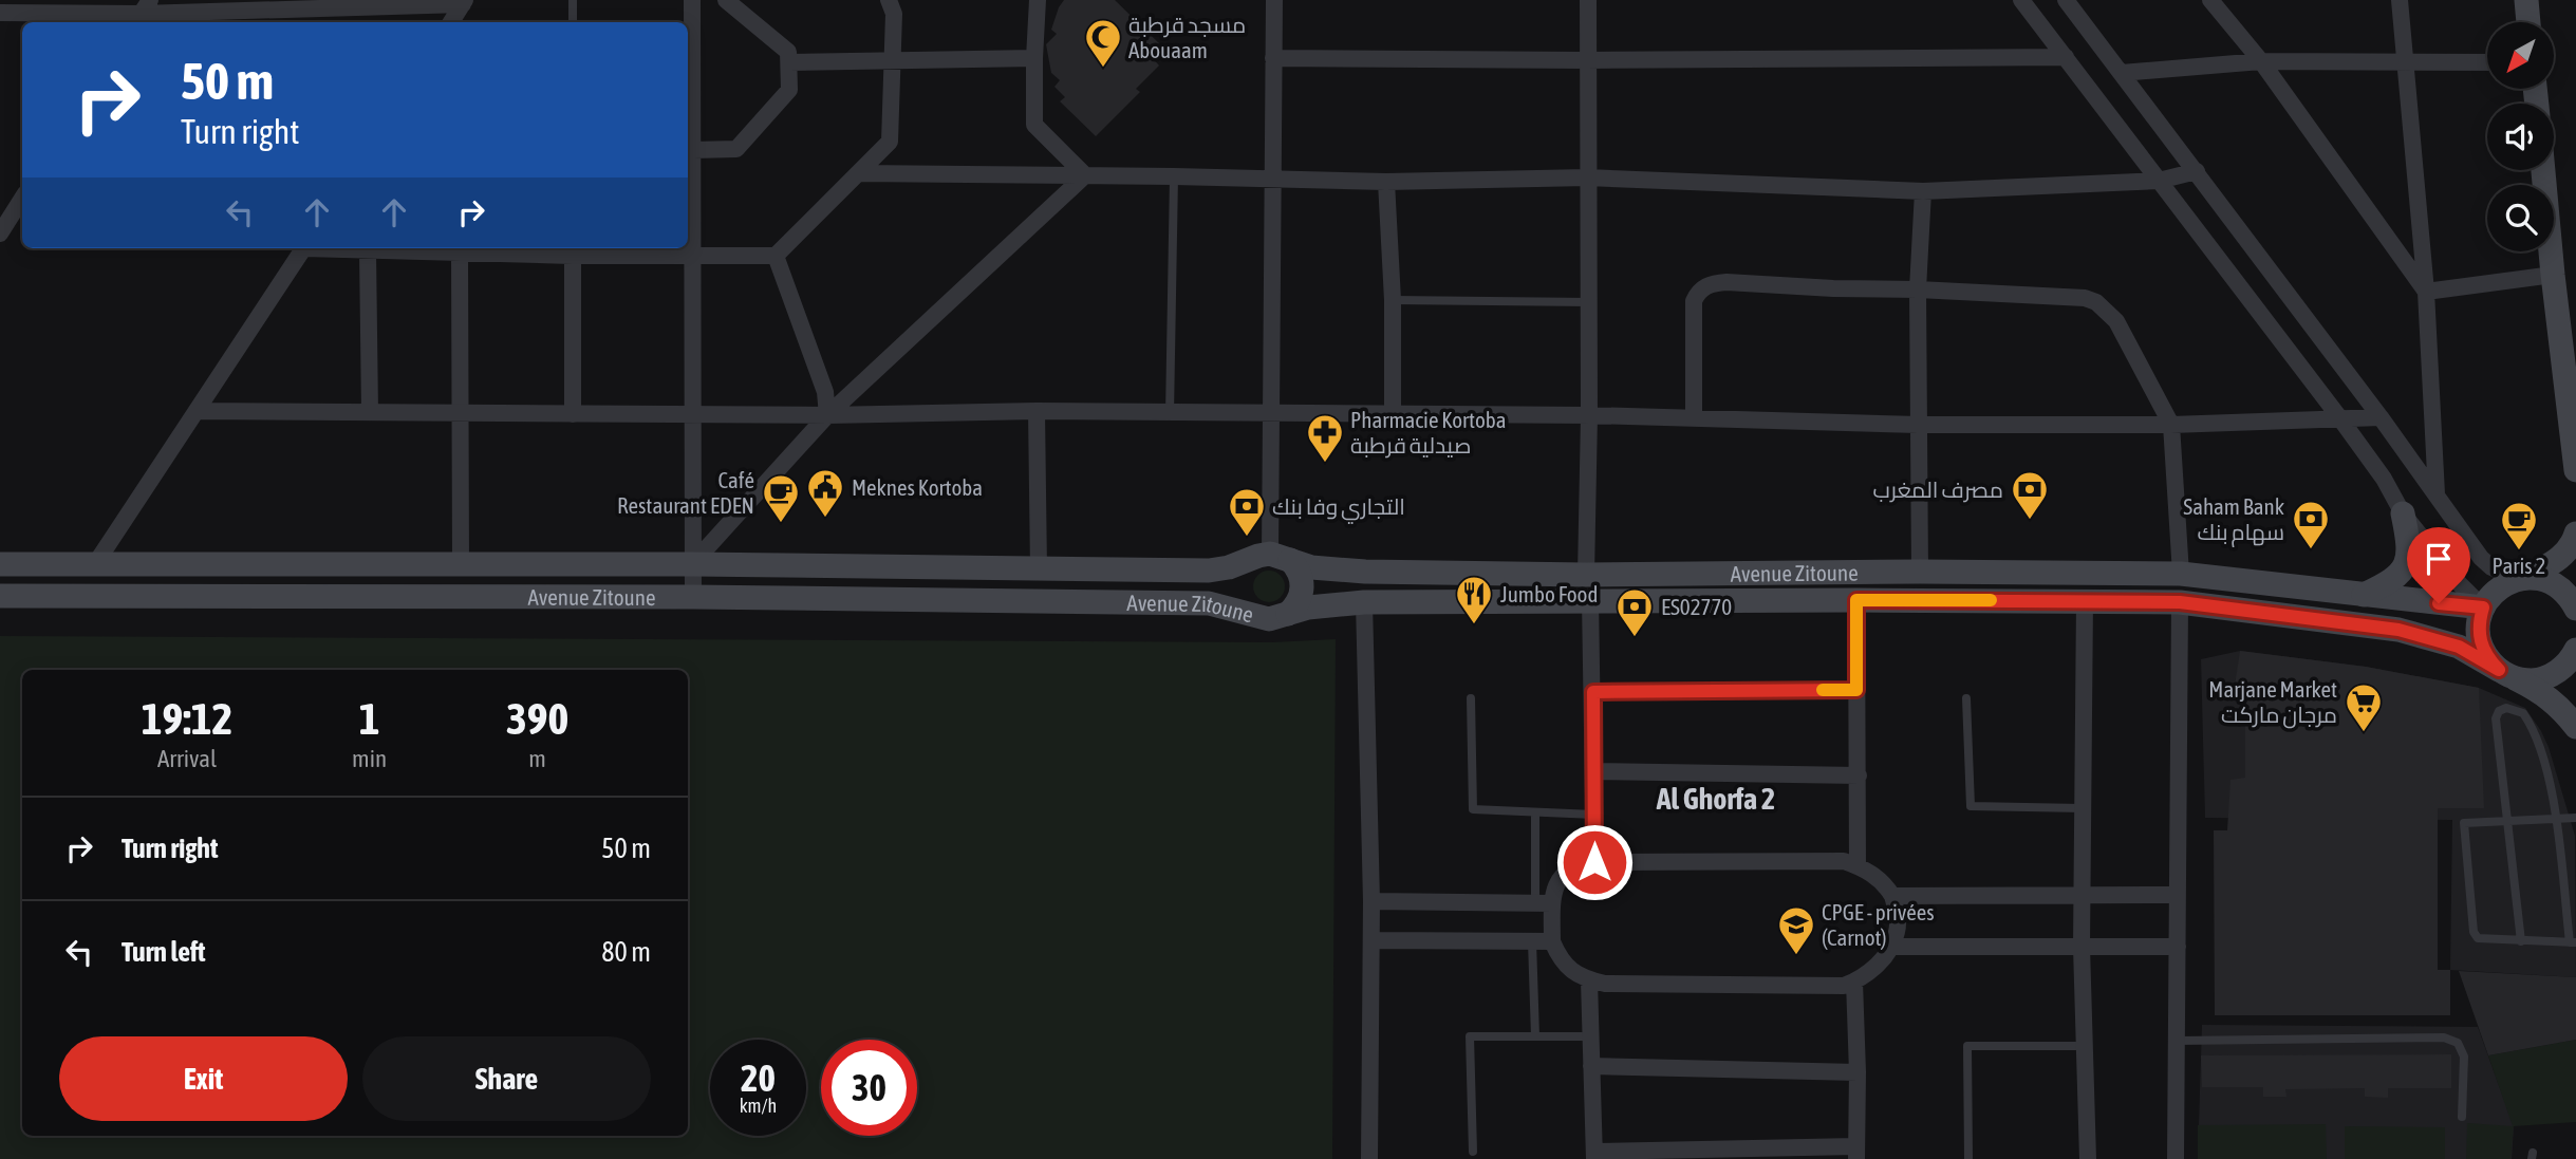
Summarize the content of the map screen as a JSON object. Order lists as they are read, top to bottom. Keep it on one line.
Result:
{"streets":{"main road":["Avenue Zitoune"]},"districts":["Al Ghorfa 2"],"places":{"mosque":["مسجد قرطبة Abouaam"],"pharmacy":["Pharmacie Kortoba صيدلية قرطبة"],"public building":["Meknes Kortoba"],"bank":["مصرف المغرب","التجاري وفا بنك","Saham Bank سهام بنك","ES02770"],"cafe":["Café Restaurant EDEN","Paris 2"],"restaurant":["Jumbo Food"],"supermarket":["Marjane Market مرجان ماركت"],"school or university":["CPGE - privées (Carnot)"]},"north":"bottom left","page":{"turn":["50 m","Turn right"],"eta":["19:12","Arrival","1","min","390","m"],"list":[{"name":"Turn right","value":"50 m"},{"name":"Turn left","value":"80 m"}],"buttons":["Exit","Share"],"speed":"20 km/h","limit":"30"}}
